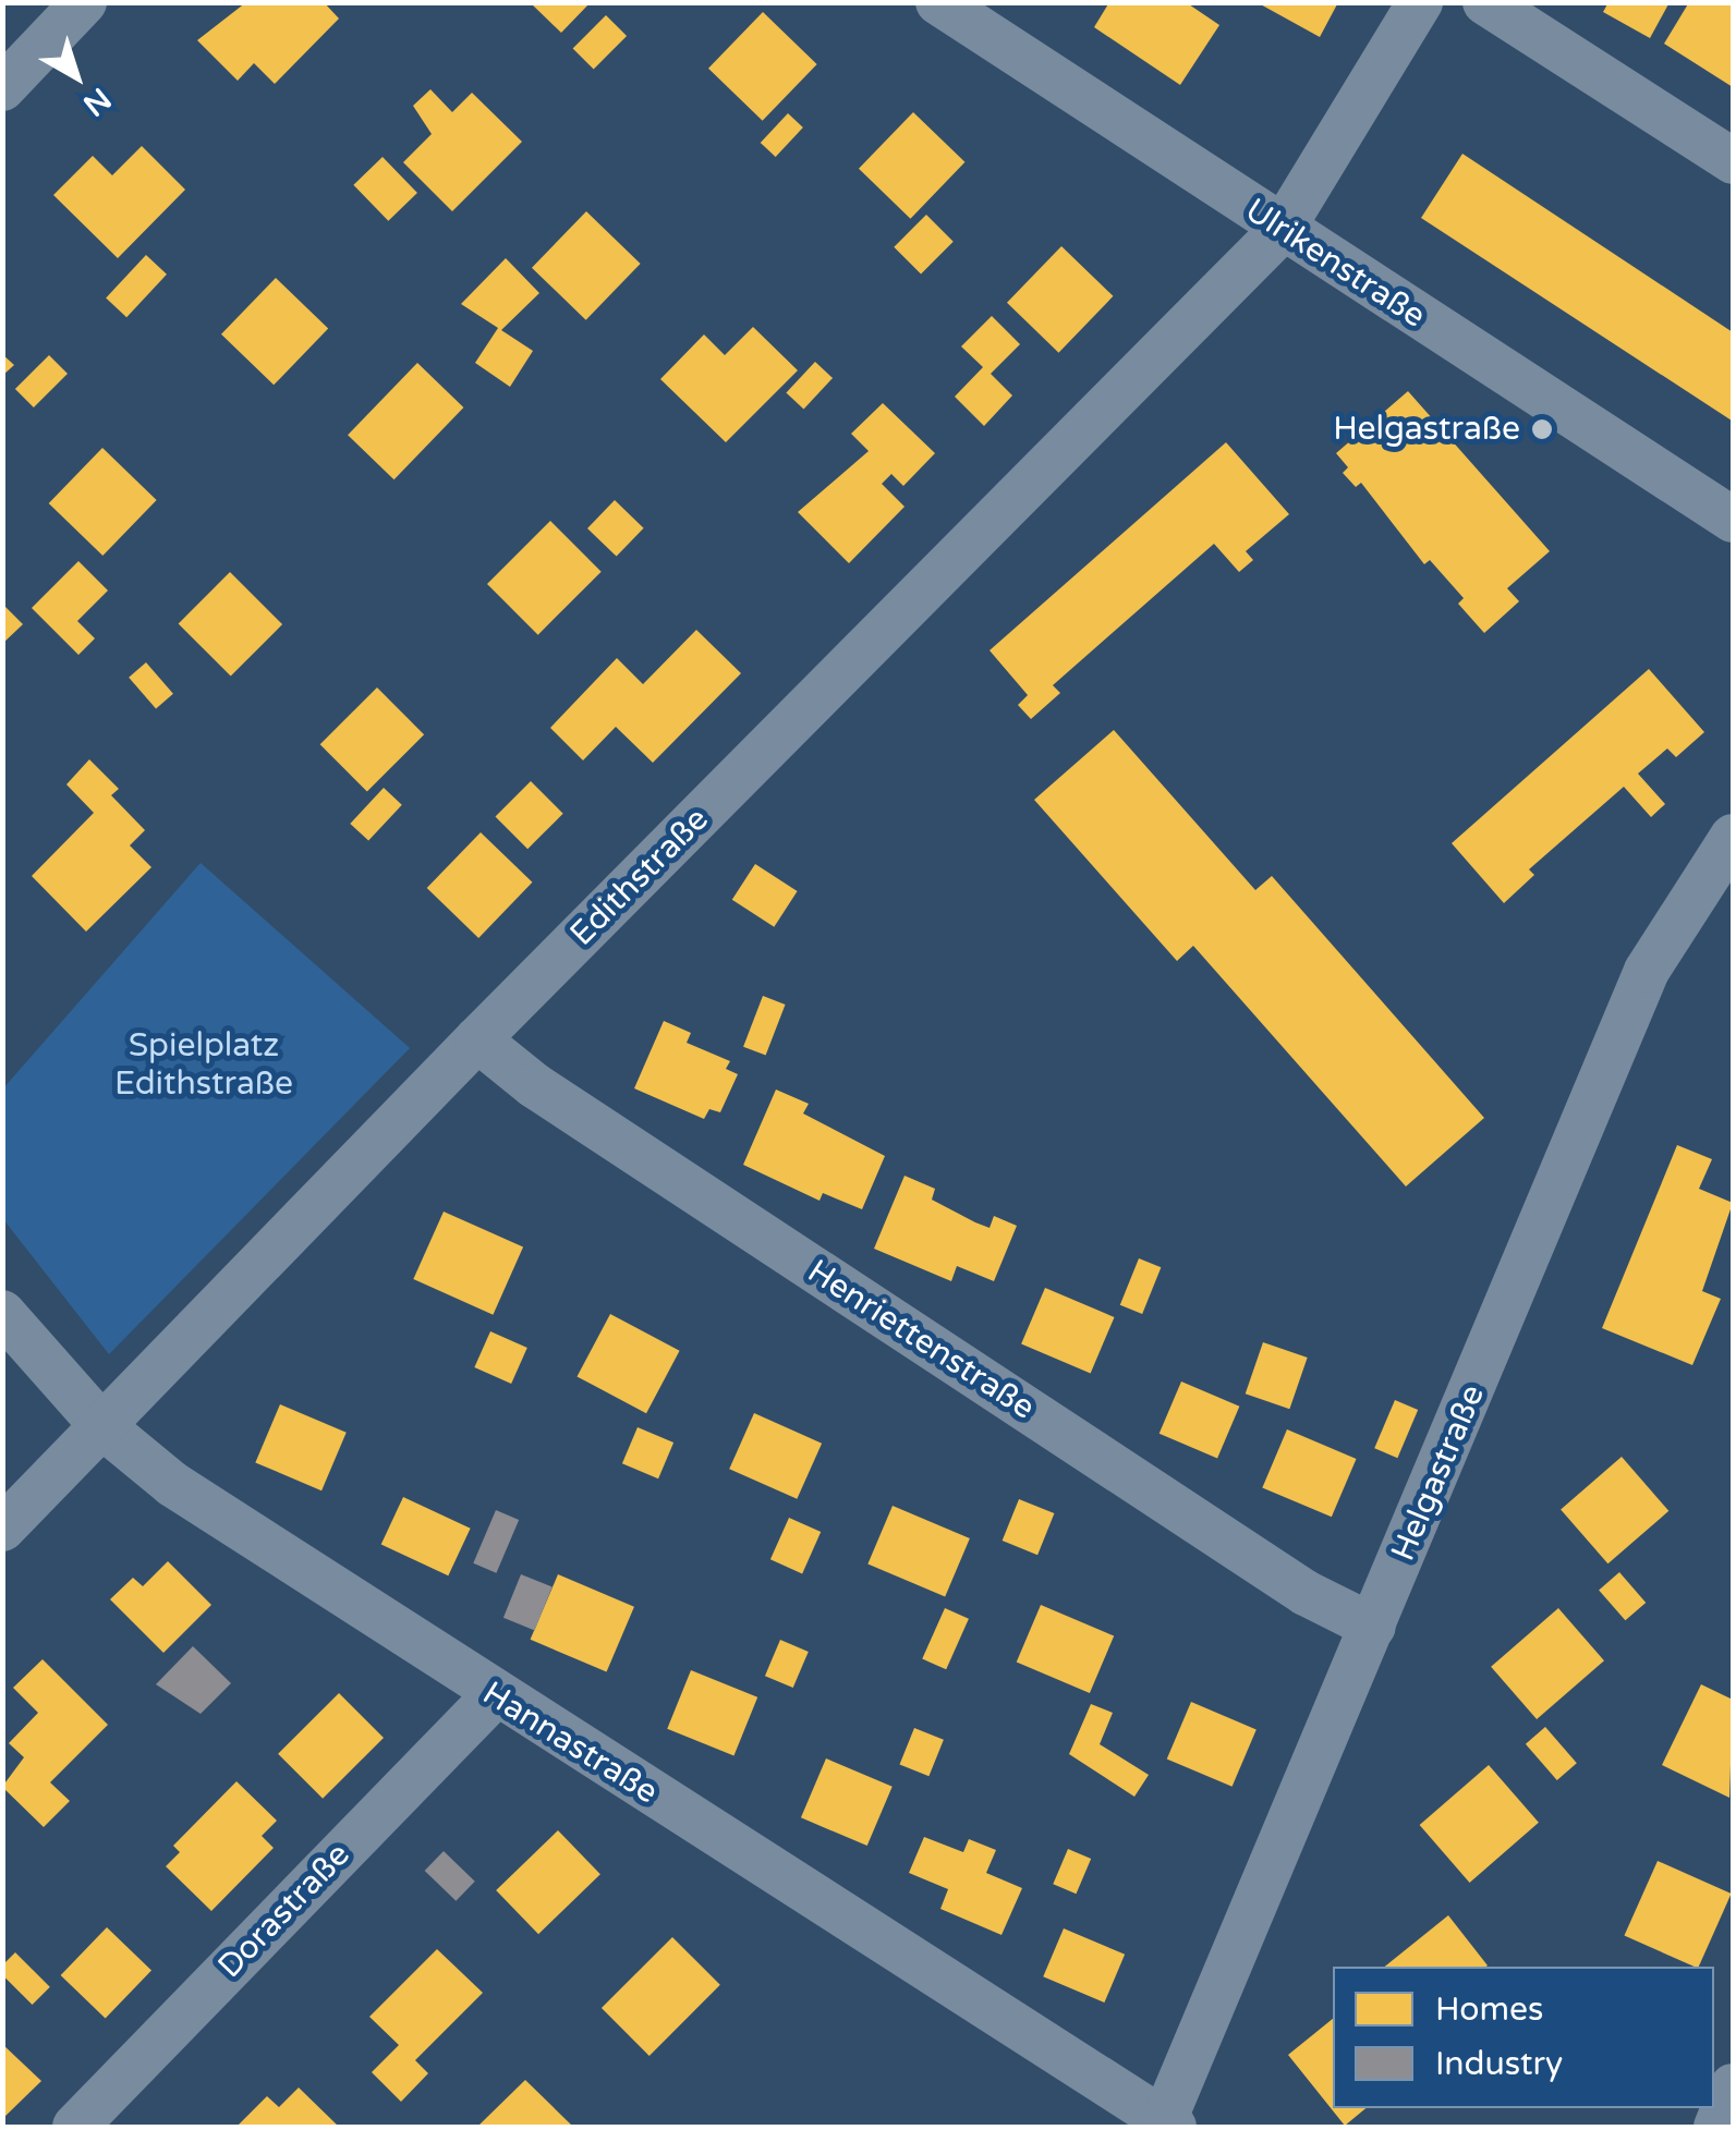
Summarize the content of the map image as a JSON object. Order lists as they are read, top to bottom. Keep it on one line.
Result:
{"streets":{"street":["Ulrikenstraße","Edithstraße","Henriettenstraße","Helgastraße","Hannastraße","Dorastraße"]},"crossings":[["Ulrikenstraße","Edithstraße"],["Edithstraße","Henriettenstraße"],["Edithstraße","Hannastraße"],["Henriettenstraße","Helgastraße"],["Helgastraße","Hannastraße"],["Hannastraße","Dorastraße"]],"parks":["Spielplatz Edithstraße"],"places":["Helgastraße"],"legend":["Homes","Industry"],"north":"bottom right"}
